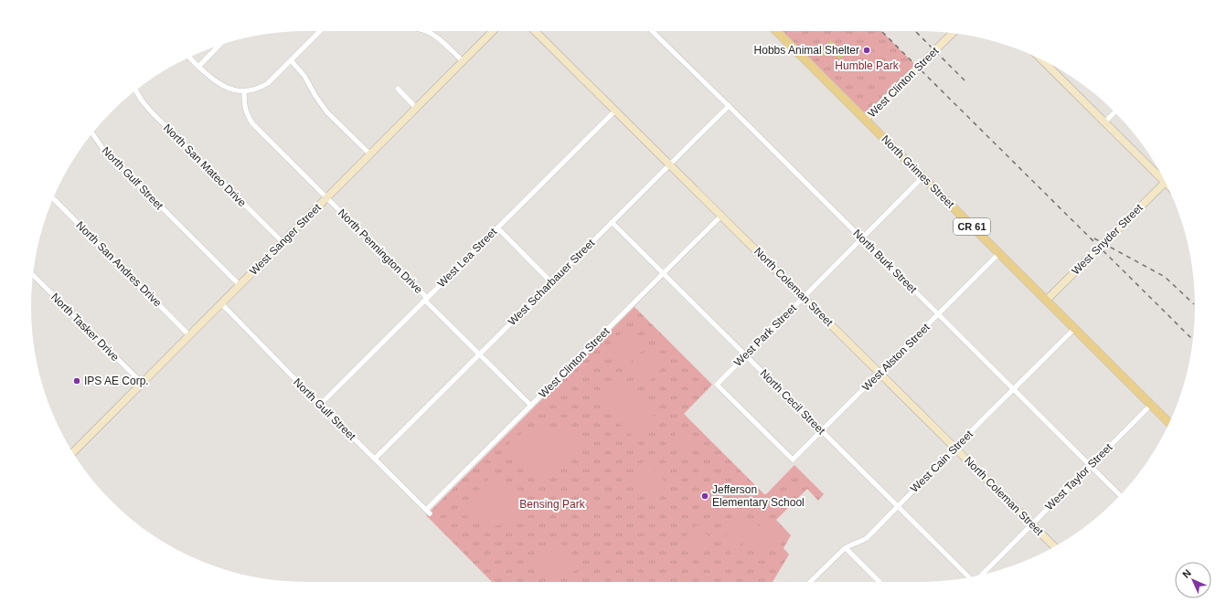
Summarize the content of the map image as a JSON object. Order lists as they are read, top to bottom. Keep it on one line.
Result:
{"streets":{"main road":["North Grimes Street","CR 61"],"street":["West Clinton Street","North San Mateo Drive","North Gulf Street","West Sanger Street","West Snyder Street","North Pennington Drive","West Lea Street","North Burk Street","North San Andres Drive","West Scharbauer Street","North Coleman Street","North Tasker Drive","West Park Street","West Alston Street","North Cecil Street","West Cain Street","West Taylor Street"]},"crossings":[["West Clinton Street","North Grimes Street"],["West Clinton Street","North Gulf Street"],["West Clinton Street","North Pennington Drive"],["West Clinton Street","North Coleman Street"],["West Clinton Street","North Cecil Street"],["North San Mateo Drive","West Sanger Street"],["North Grimes Street","West Snyder Street"],["North Grimes Street","West Park Street"],["North Grimes Street","West Alston Street"],["North Grimes Street","West Cain Street"],["North Grimes Street","West Taylor Street"],["North Gulf Street","West Sanger Street"],["North Gulf Street","West Lea Street"],["North Gulf Street","West Scharbauer Street"],["West Sanger Street","North Pennington Drive"],["West Sanger Street","North San Andres Drive"],["West Sanger Street","North Tasker Drive"],["North Pennington Drive","West Lea Street"],["North Pennington Drive","West Scharbauer Street"],["West Lea Street","North Coleman Street"],["North Burk Street","West Scharbauer Street"],["North Burk Street","West Park Street"],["North Burk Street","West Alston Street"],["North Burk Street","West Cain Street"],["North Burk Street","West Taylor Street"],["West Scharbauer Street","North Coleman Street"],["West Scharbauer Street","North Cecil Street"],["North Coleman Street","West Park Street"],["North Coleman Street","West Alston Street"],["North Coleman Street","West Cain Street"],["North Coleman Street","West Taylor Street"],["West Park Street","West Alston Street"],["West Park Street","North Cecil Street"],["West Alston Street","North Cecil Street"],["North Cecil Street","West Cain Street"]],"parks":["Humble Park","Bensing Park"],"places":["Hobbs Animal Shelter","IPS AE Corp.","Jefferson Elementary School"],"north":"top left"}
